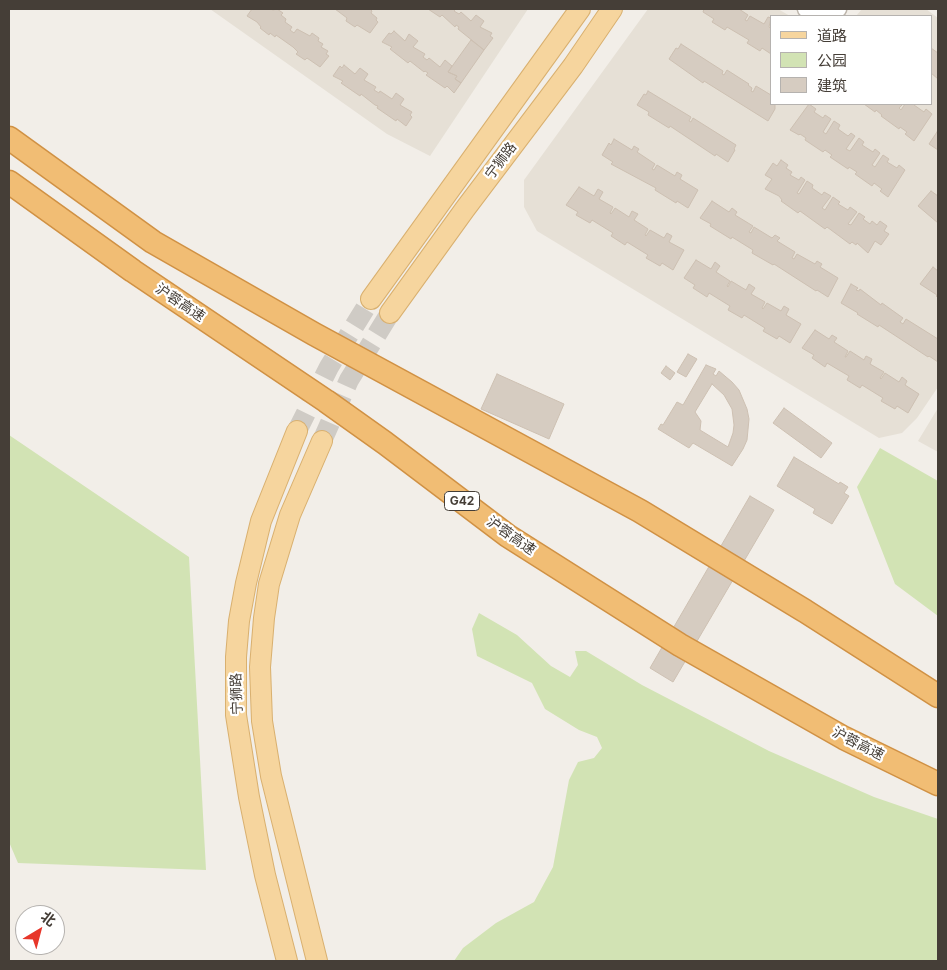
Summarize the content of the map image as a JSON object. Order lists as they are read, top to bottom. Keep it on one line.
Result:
{"streets":{"highway":["沪蓉高速","G42"],"main road":["宁狮路"]},"legend":["道路","公园","建筑"],"north":"top right"}
